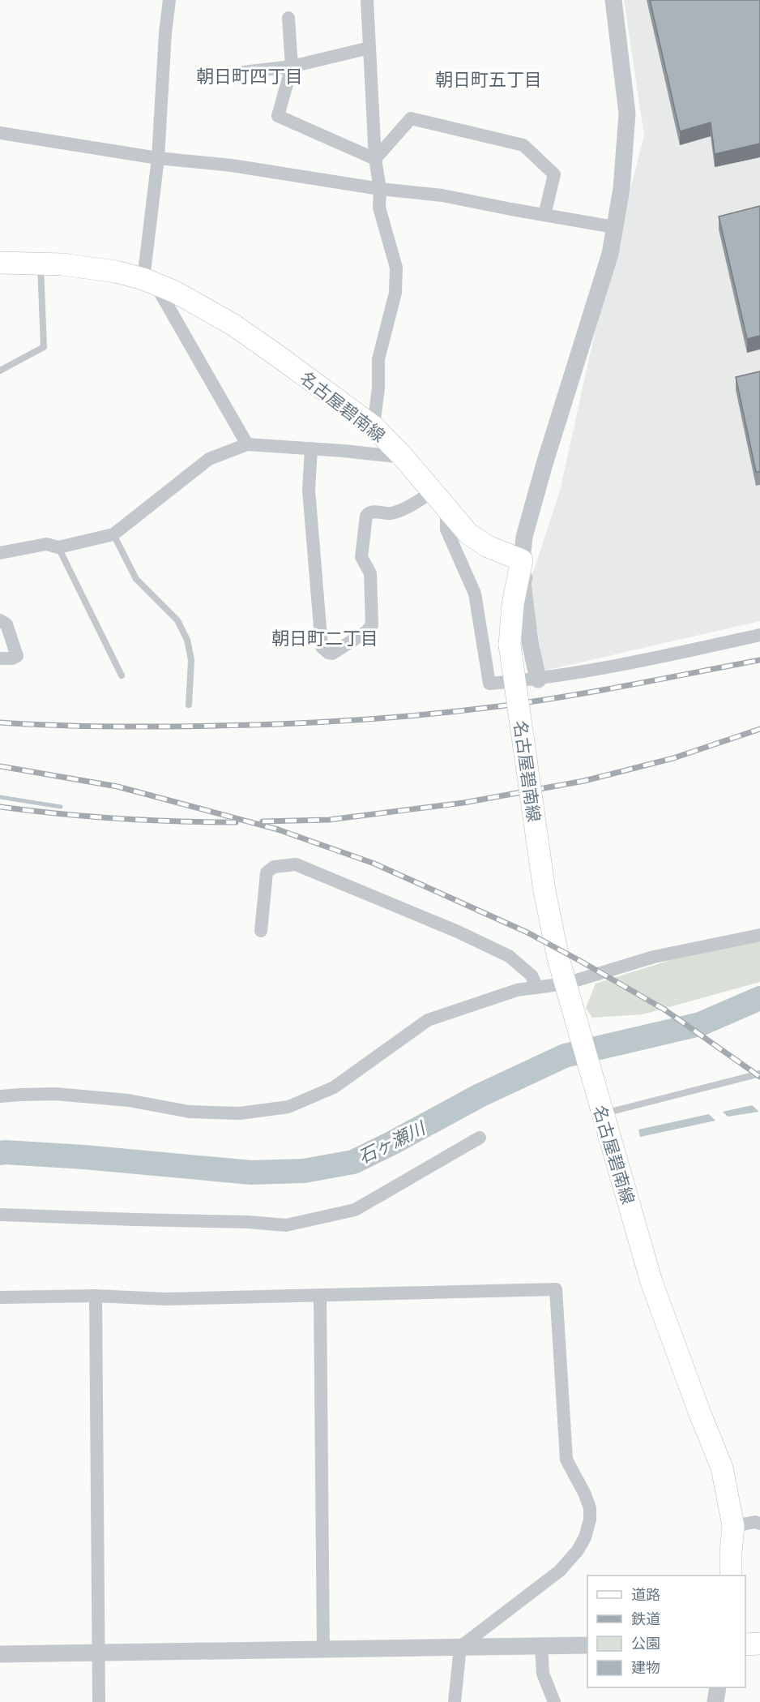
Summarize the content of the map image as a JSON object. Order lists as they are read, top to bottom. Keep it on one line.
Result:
{"streets":{"main road":["名古屋碧南線"]},"districts":["朝日町四丁目","朝日町五丁目","朝日町二丁目"],"water":["石ヶ瀬川"],"legend":["道路","鉄道","公園","建物"]}
